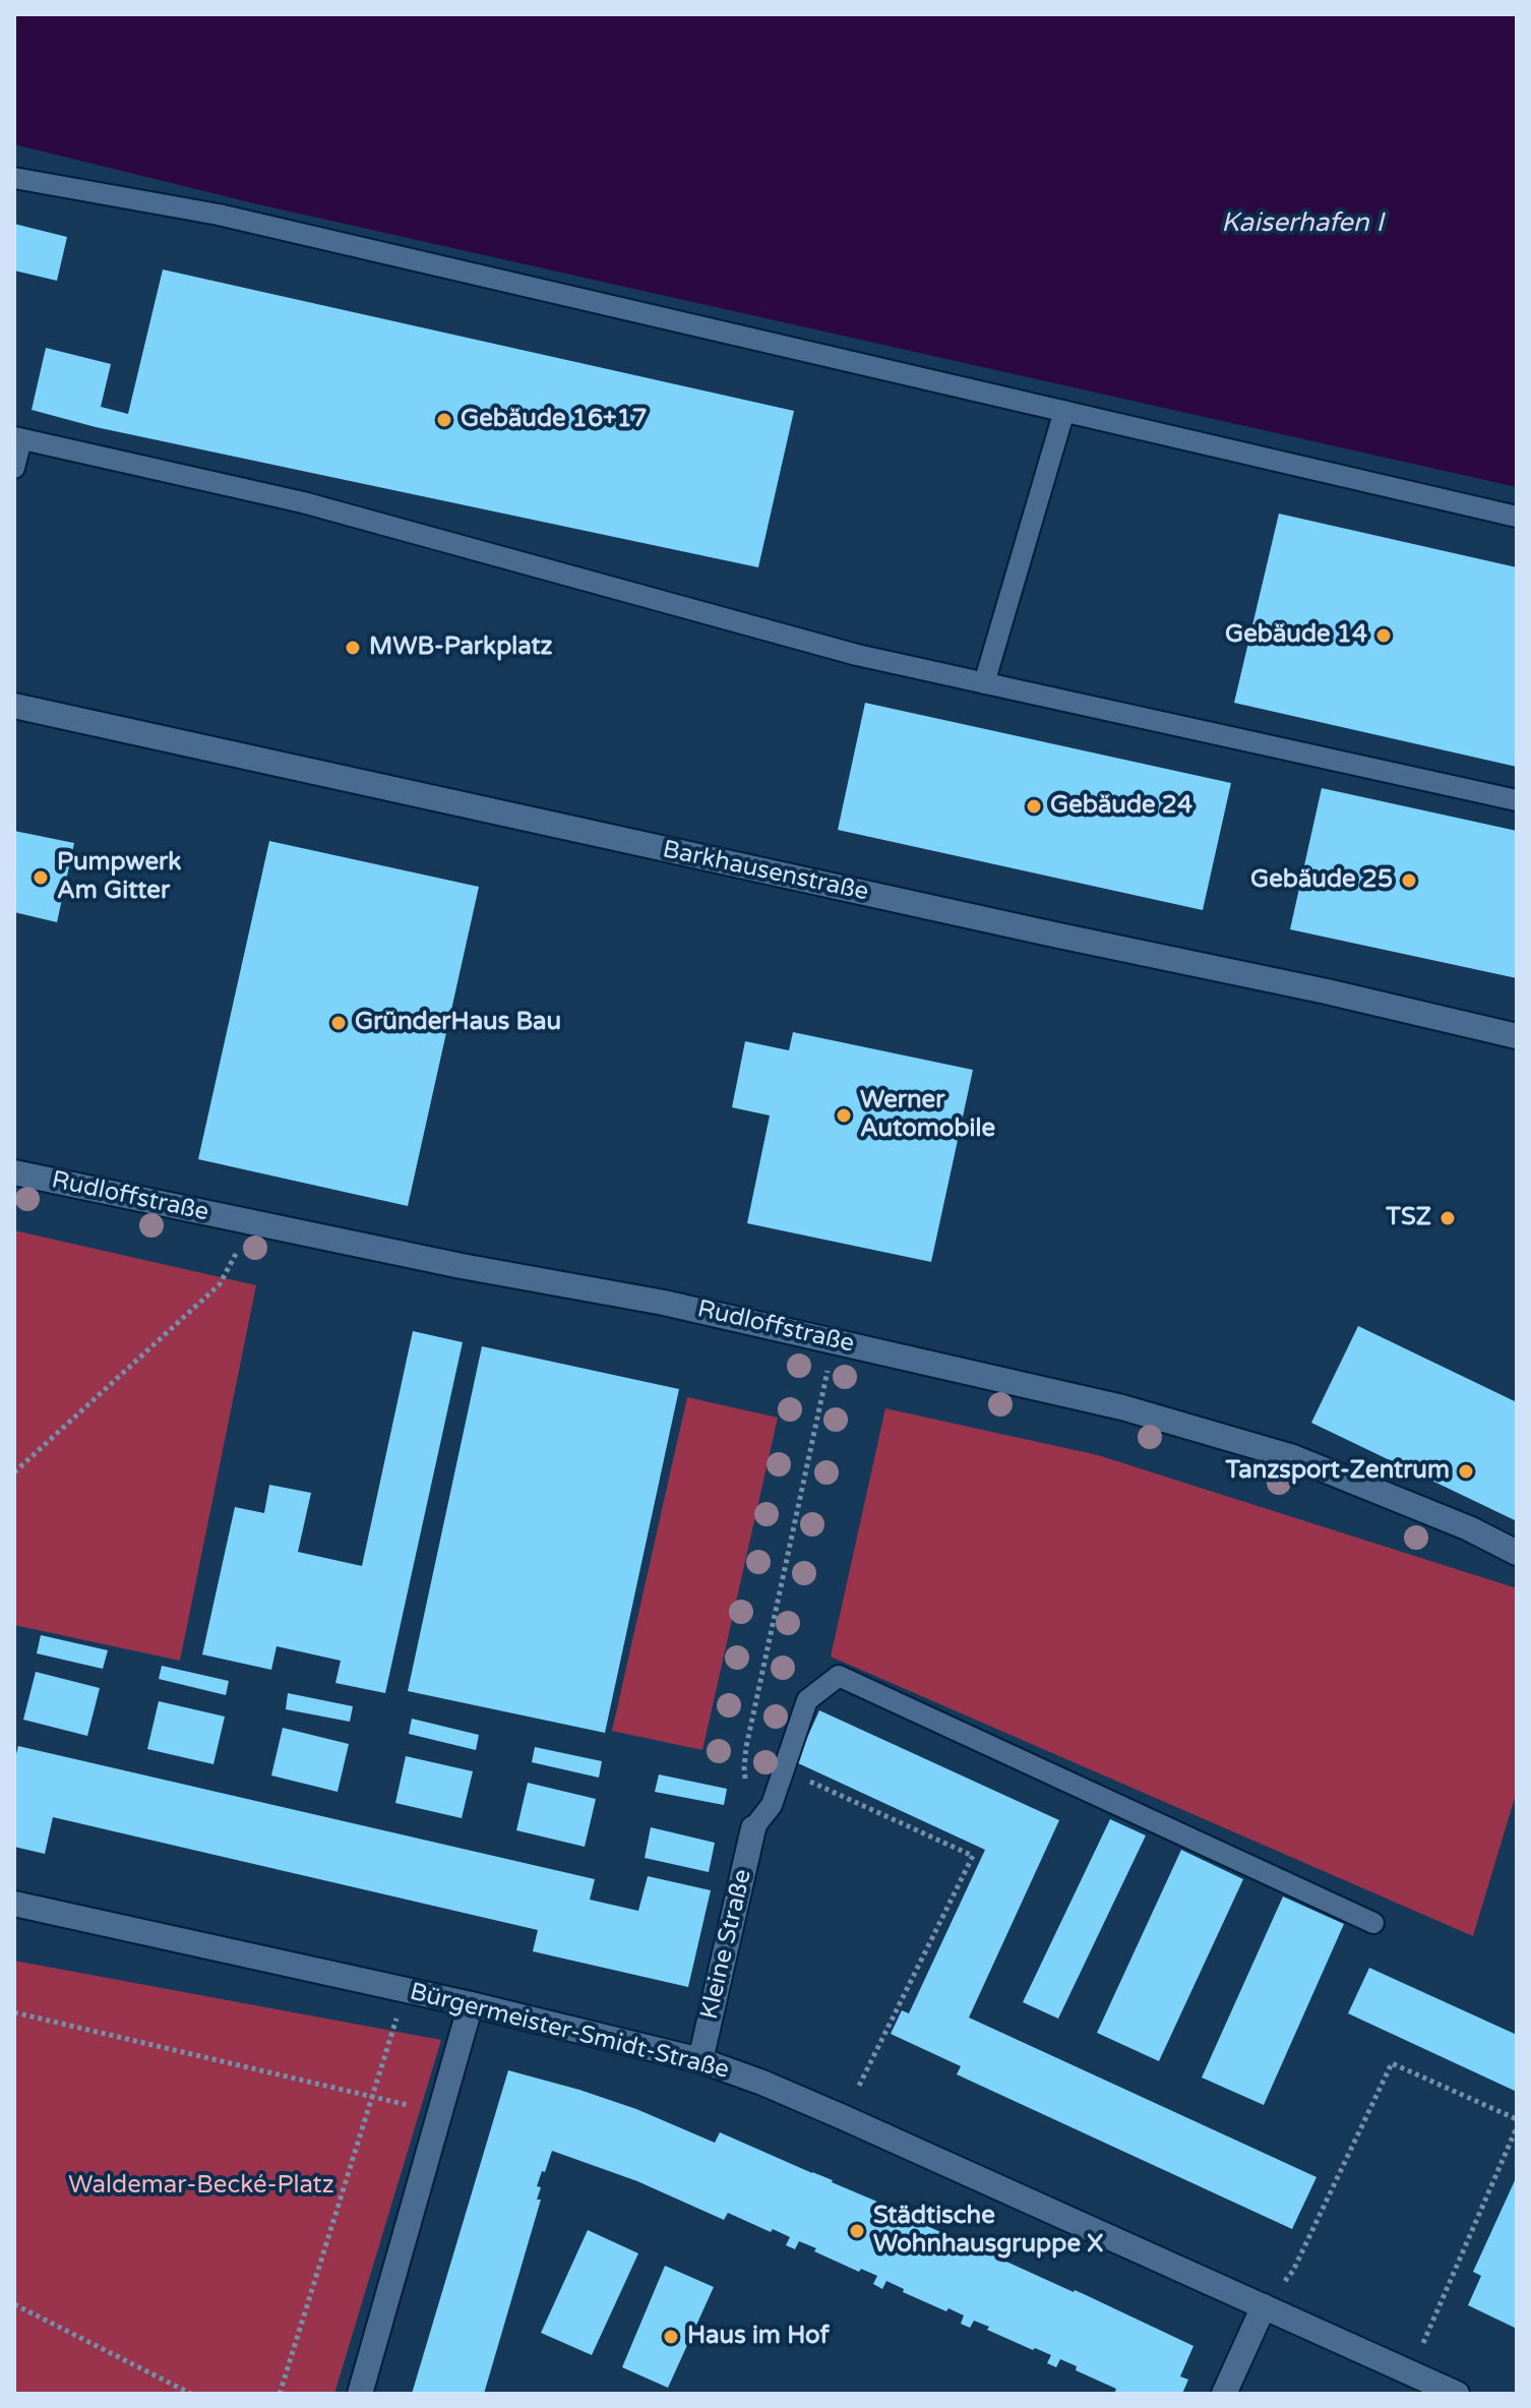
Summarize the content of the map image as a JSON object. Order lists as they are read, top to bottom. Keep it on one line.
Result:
{"streets":{"street":["Barkhausenstraße","Rudloffstraße","Kleine Straße","Bürgermeister-Smidt-Straße"]},"crossings":[["Kleine Straße","Bürgermeister-Smidt-Straße"]],"water":["Kaiserhafen I"],"parks":["Waldemar-Becké-Platz"],"places":["Gebäude 16+17","Gebäude 14","MWB-Parkplatz","Gebäude 24","Pumpwerk Am Gitter","Gebäude 25","GründerHaus Bau","Werner Automobile","TSZ","Tanzsport-Zentrum","Städtische Wohnhausgruppe X","Haus im Hof"]}
